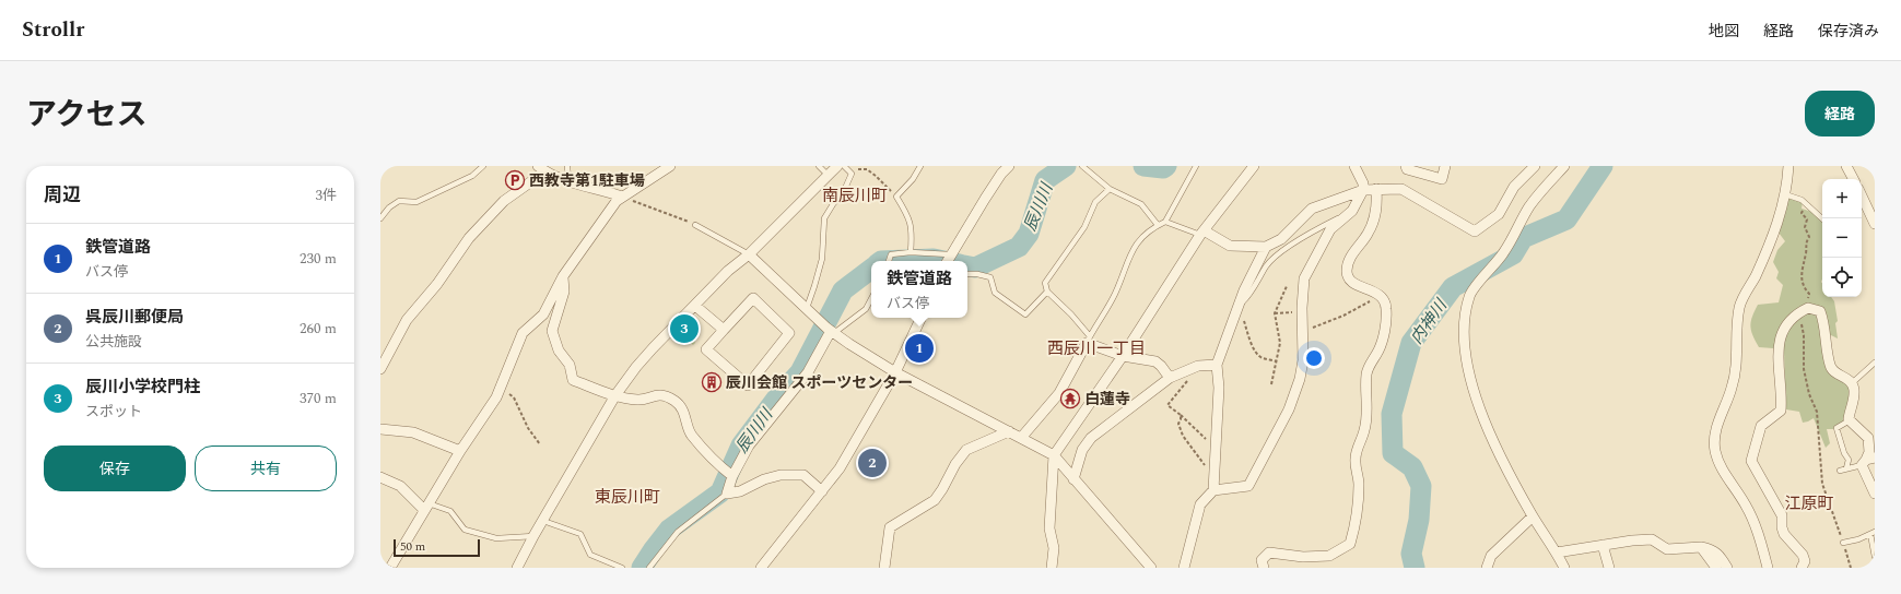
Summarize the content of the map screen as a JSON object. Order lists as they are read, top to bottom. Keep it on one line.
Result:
{"districts":["南辰川町","西辰川一丁目","東辰川町","江原町"],"water":["辰川川","内神川"],"places":{"parking":["西教寺第1駐車場"],"building":["辰川会館 スポーツセンター"],"temple":["白蓮寺"]},"scale_bar":"50 m","page":{"header":"Strollr","nav":["地図","経路","保存済み"],"title":"アクセス","buttons":["経路",["保存","共有"]],"heading":["周辺","3件"],"map_buttons":["+","−"],"list":[{"mark":"1","name":"鉄管道路","note":"バス停","value":"230 m"},{"mark":"2","name":"呉辰川郵便局","note":"公共施設","value":"260 m"},{"mark":"3","name":"辰川小学校門柱","note":"スポット","value":"370 m"}],"popup":["鉄管道路","バス停"],"pins":["3","1","2"],"scale":"50 m"}}
